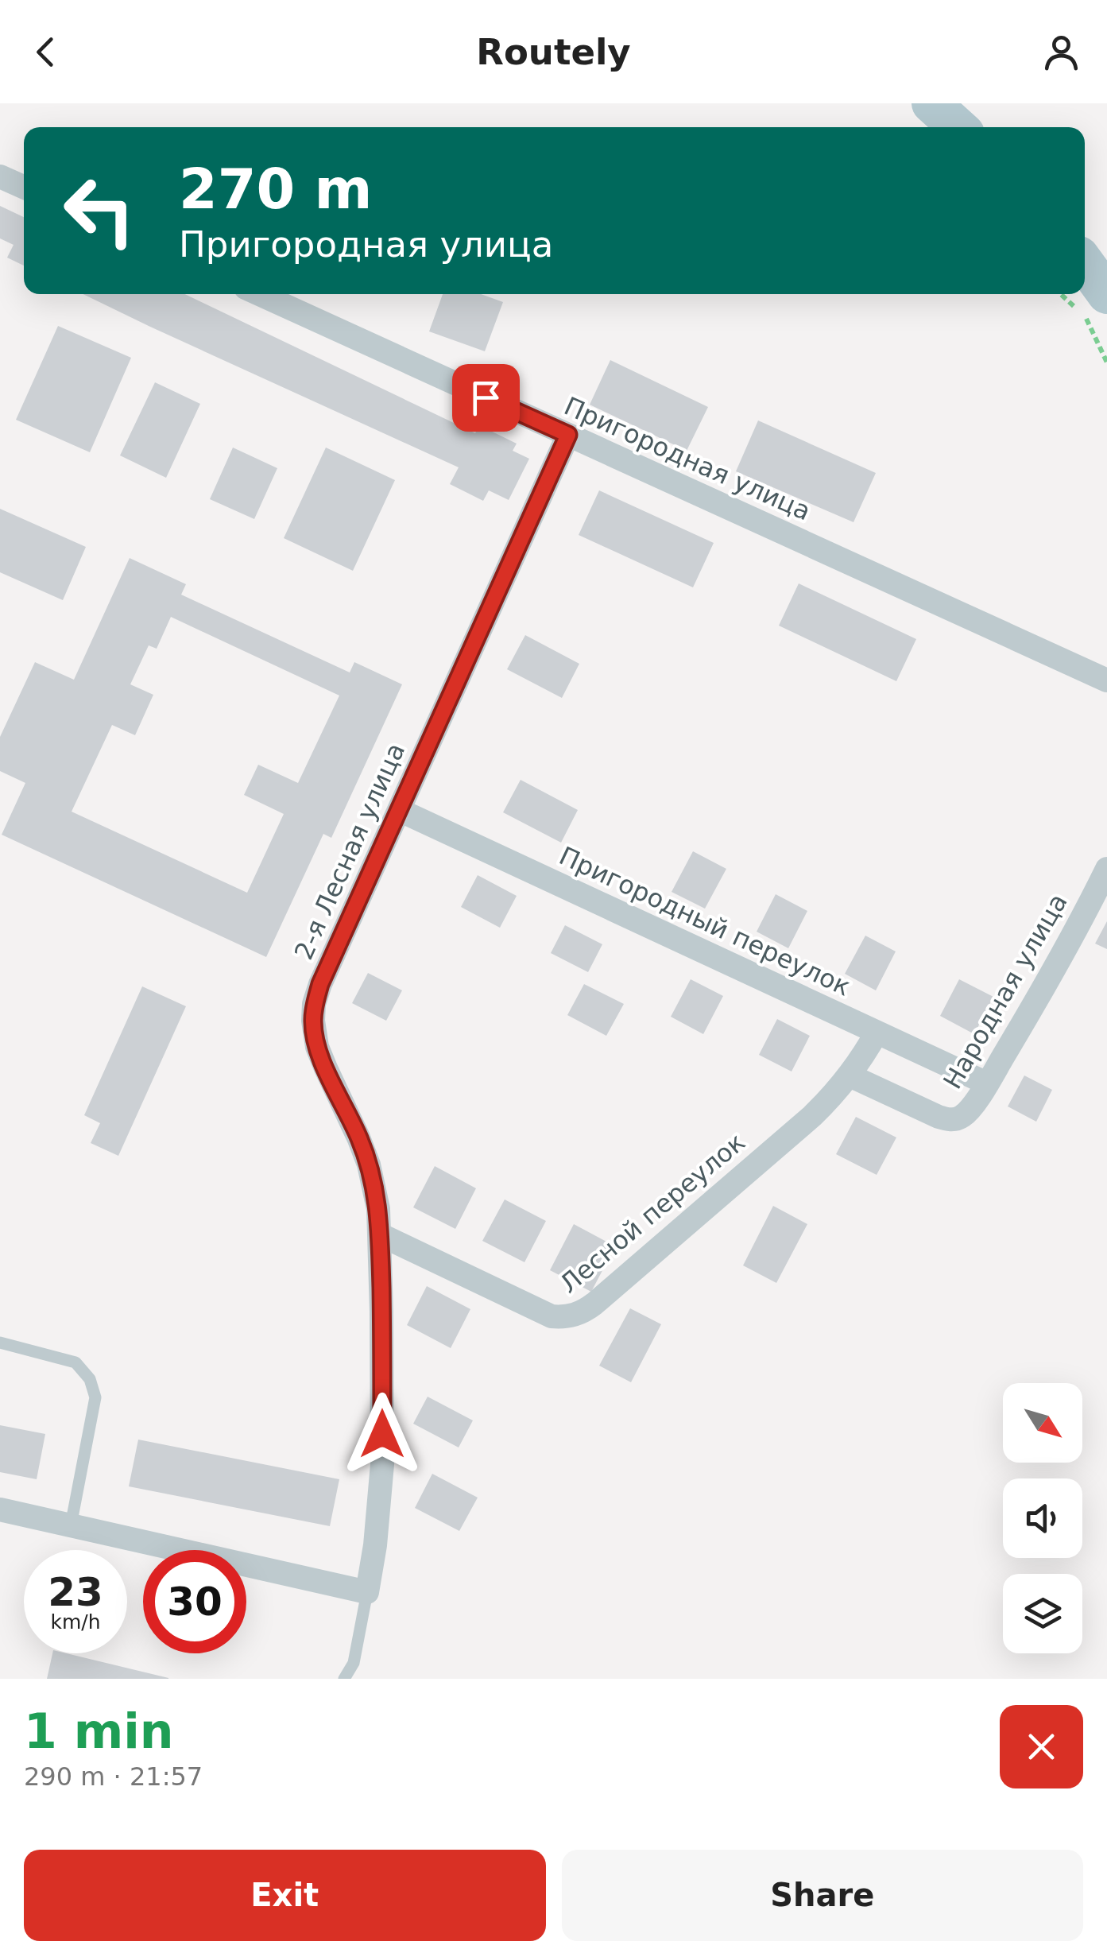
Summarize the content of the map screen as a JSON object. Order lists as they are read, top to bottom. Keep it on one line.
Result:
{"streets":{"street":["Пригородная улица","2-я Лесная улица","Пригородный переулок","Народная улица","Лесной переулок"]},"crossings":[["Пригородная улица","2-я Лесная улица"],["2-я Лесная улица","Пригородный переулок"],["2-я Лесная улица","Лесной переулок"],["Пригородный переулок","Народная улица"],["Пригородный переулок","Лесной переулок"],["Народная улица","Лесной переулок"]],"north":"bottom right","page":{"header":"Routely","turn":["270 m","Пригородная улица"],"speed":"23 km/h","limit":"30","heading":["1 min","290 m · 21:57"],"buttons":["Exit","Share"]}}
